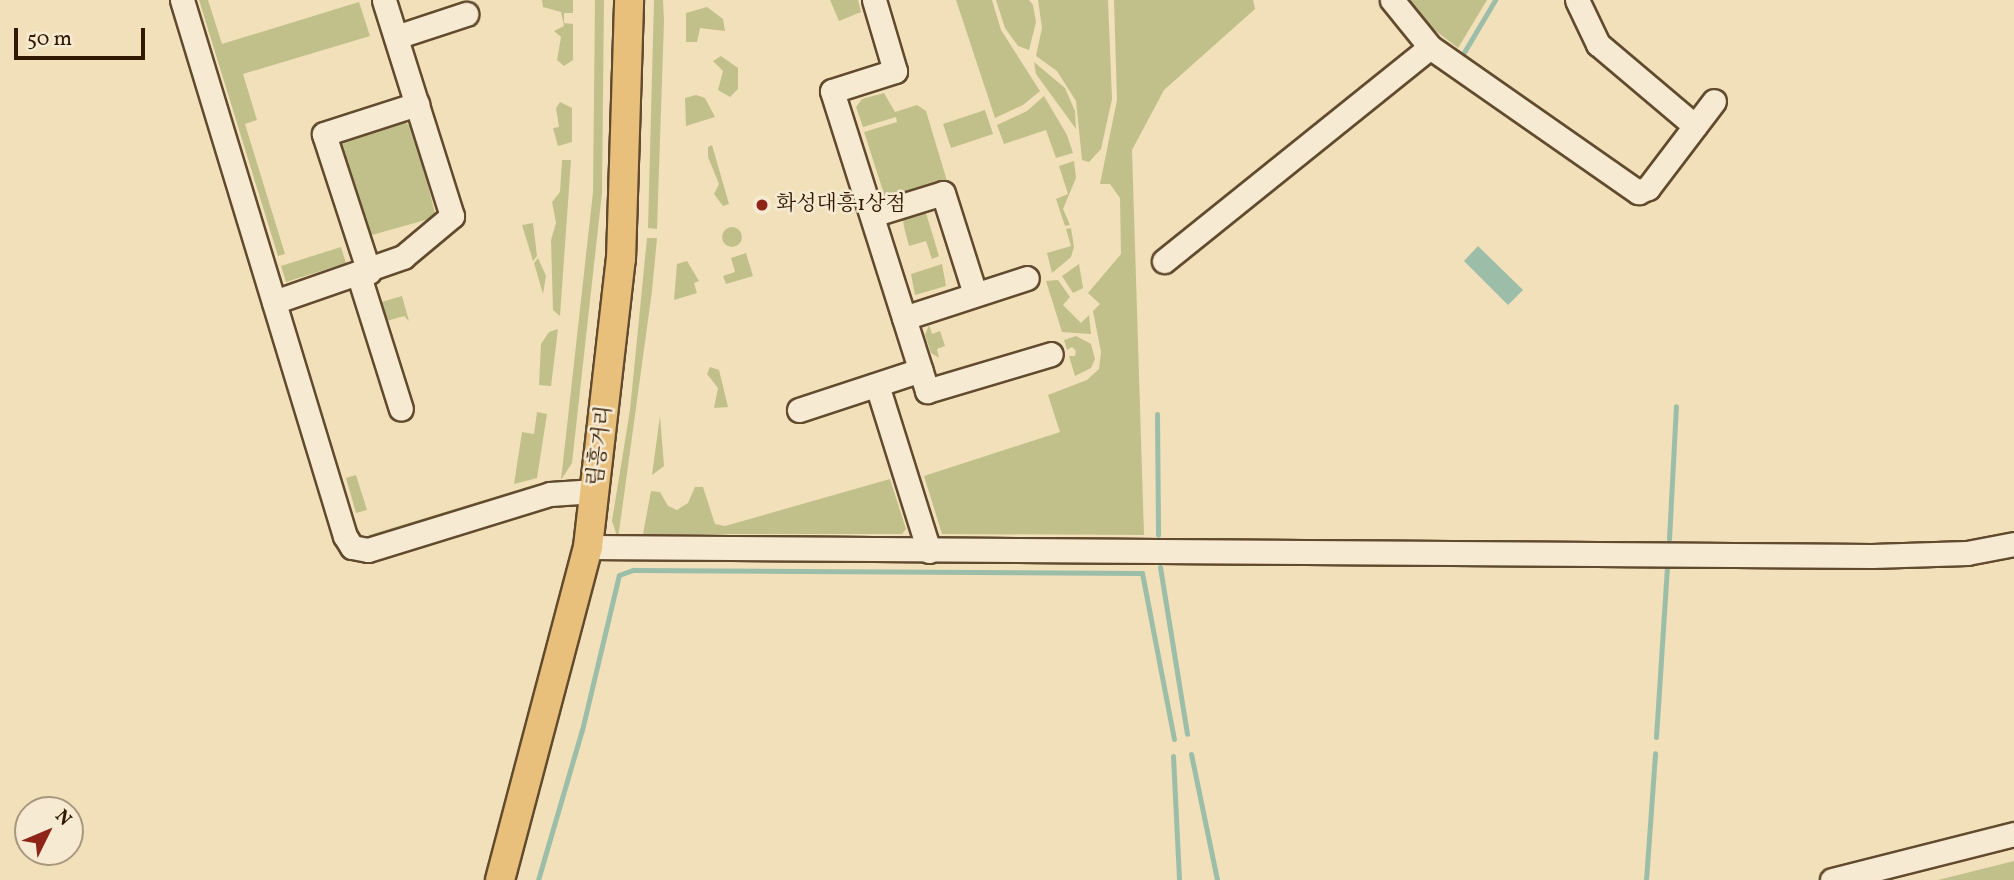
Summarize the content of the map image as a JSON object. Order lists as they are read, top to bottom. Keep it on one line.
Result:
{"streets":{"main road":["림흥거리"]},"places":["화성대흥1상점"],"scale_bar":"50 m","north":"top right"}
